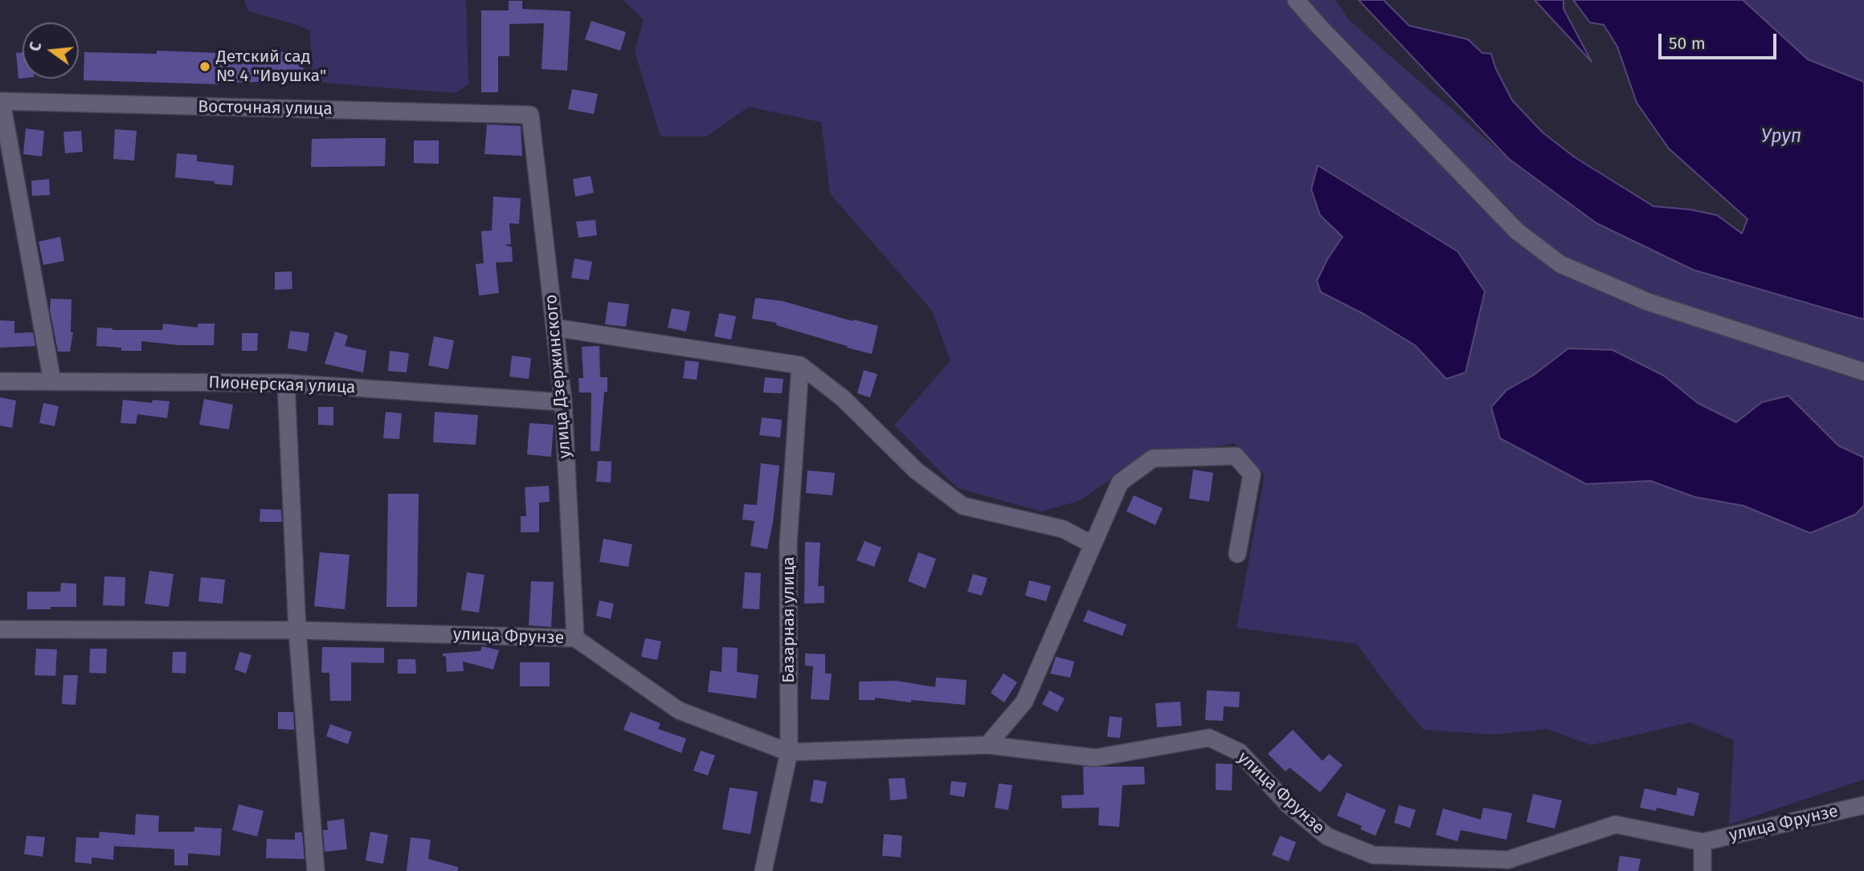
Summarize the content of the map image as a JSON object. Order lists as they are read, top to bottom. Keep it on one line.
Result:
{"streets":{"street":["Восточная улица","улица Дзержинского","Пионерская улица","Базарная улица","улица Фрунзе"]},"crossings":[["Восточная улица","улица Дзержинского"],["улица Дзержинского","Пионерская улица"],["улица Дзержинского","улица Фрунзе"],["Базарная улица","улица Фрунзе"]],"water":["Уруп"],"places":["Детский сад № 4 \"Ивушка\""],"scale_bar":"50 m","north":"left"}
